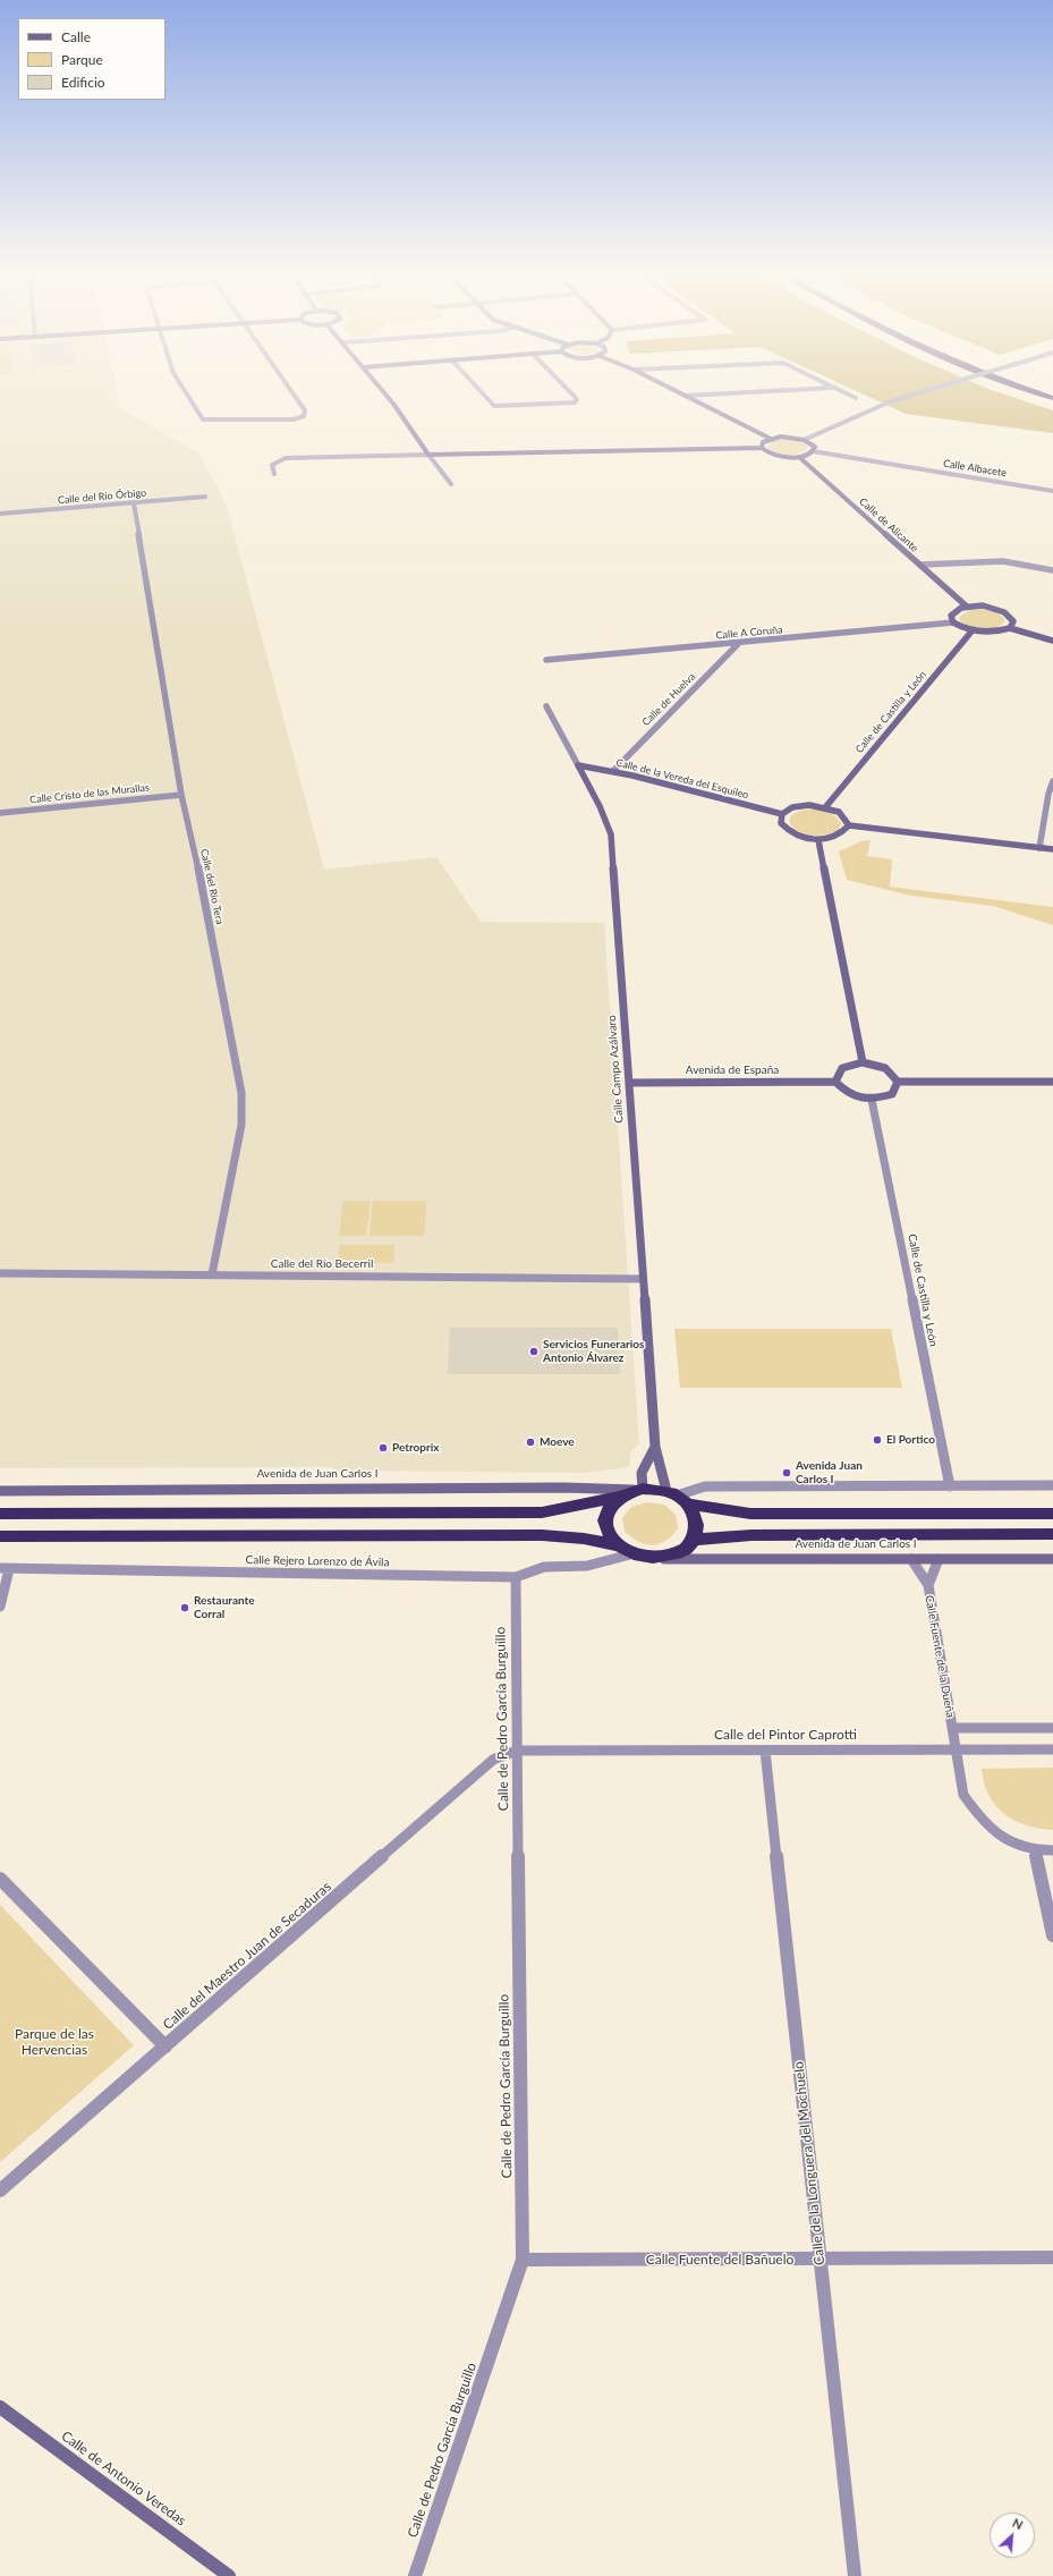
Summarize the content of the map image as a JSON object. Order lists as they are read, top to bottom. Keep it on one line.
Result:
{"streets":{"highway":["Avenida de Juan Carlos I"],"street":["Calle Albacete","Calle del Río Órbigo","Calle de Alicante","Calle A Coruña","Calle de Huelva","Calle de Castilla y León","Calle de la Vereda del Esquileo","Calle Cristo de las Murallas","Calle del Río Tera","Calle Campo Azálvaro","Avenida de España","Calle del Río Becerril","Calle Rejero Lorenzo de Ávila","Calle Fuente de la Dueña","Calle de Pedro García Burguillo","Calle del Pintor Caprotti","Calle del Maestro Juan de Secaduras","Calle de la Longuera del Mochuelo","Calle Fuente del Bañuelo","Calle de Antonio Veredas"]},"crossings":[["Calle del Río Órbigo","Calle del Río Tera"],["Calle A Coruña","Calle de Huelva"],["Calle de Huelva","Calle de la Vereda del Esquileo"],["Calle de la Vereda del Esquileo","Calle Campo Azálvaro"],["Calle Cristo de las Murallas","Calle del Río Tera"],["Calle del Río Tera","Calle del Río Becerril"],["Calle Campo Azálvaro","Avenida de España"],["Calle Campo Azálvaro","Calle del Río Becerril"],["Calle Campo Azálvaro","Avenida de Juan Carlos I"],["Calle Campo Azálvaro","Calle Rejero Lorenzo de Ávila"],["Avenida de Juan Carlos I","Calle Rejero Lorenzo de Ávila"],["Avenida de Juan Carlos I","Calle Fuente de la Dueña"],["Calle Rejero Lorenzo de Ávila","Calle de Pedro García Burguillo"],["Calle Fuente de la Dueña","Calle del Pintor Caprotti"],["Calle de Pedro García Burguillo","Calle del Pintor Caprotti"],["Calle de Pedro García Burguillo","Calle del Maestro Juan de Secaduras"],["Calle de Pedro García Burguillo","Calle Fuente del Bañuelo"],["Calle del Pintor Caprotti","Calle del Maestro Juan de Secaduras"],["Calle del Pintor Caprotti","Calle de la Longuera del Mochuelo"],["Calle de la Longuera del Mochuelo","Calle Fuente del Bañuelo"]],"parks":["Parque de las Hervencias"],"places":["Servicios Funerarios Antonio Álvarez","El Portico","Moeve","Petroprix","Avenida Juan Carlos I","Restaurante Corral"],"legend":["Calle","Parque","Edificio"],"north":"top right"}
